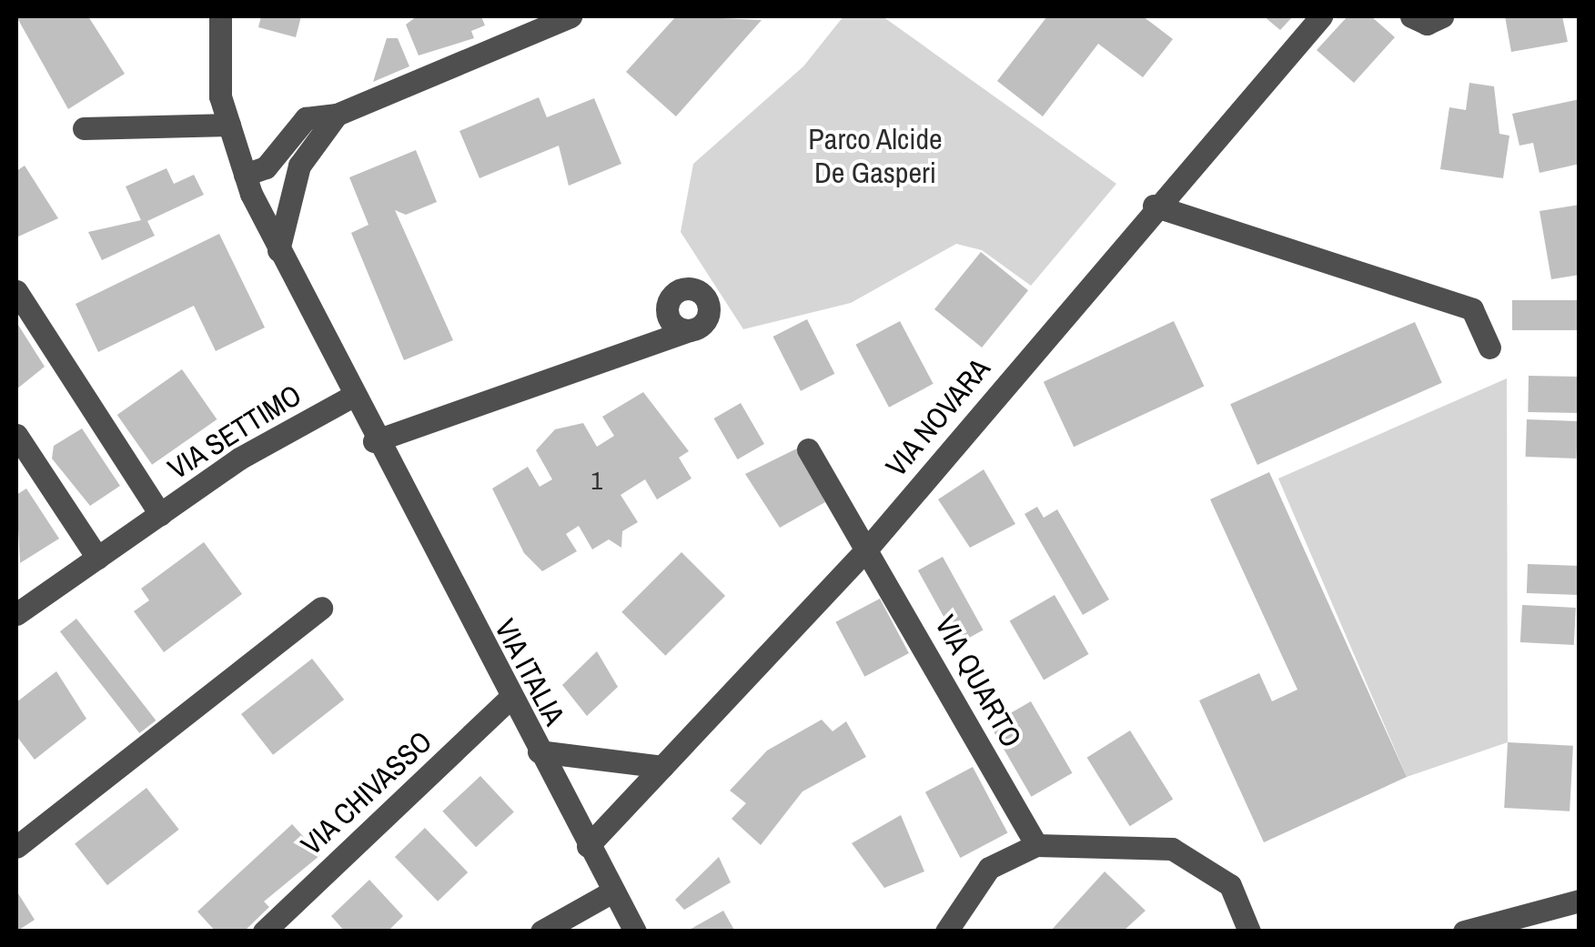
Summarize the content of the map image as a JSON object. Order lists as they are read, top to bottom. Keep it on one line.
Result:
{"streets":{"street":["VIA NOVARA","VIA SETTIMO","VIA ITALIA","VIA QUARTO","VIA CHIVASSO"]},"crossings":[["VIA NOVARA","VIA ITALIA"],["VIA NOVARA","VIA QUARTO"],["VIA SETTIMO","VIA ITALIA"],["VIA ITALIA","VIA CHIVASSO"]],"parks":["Parco Alcide De Gasperi"],"house_numbers":["1"]}
